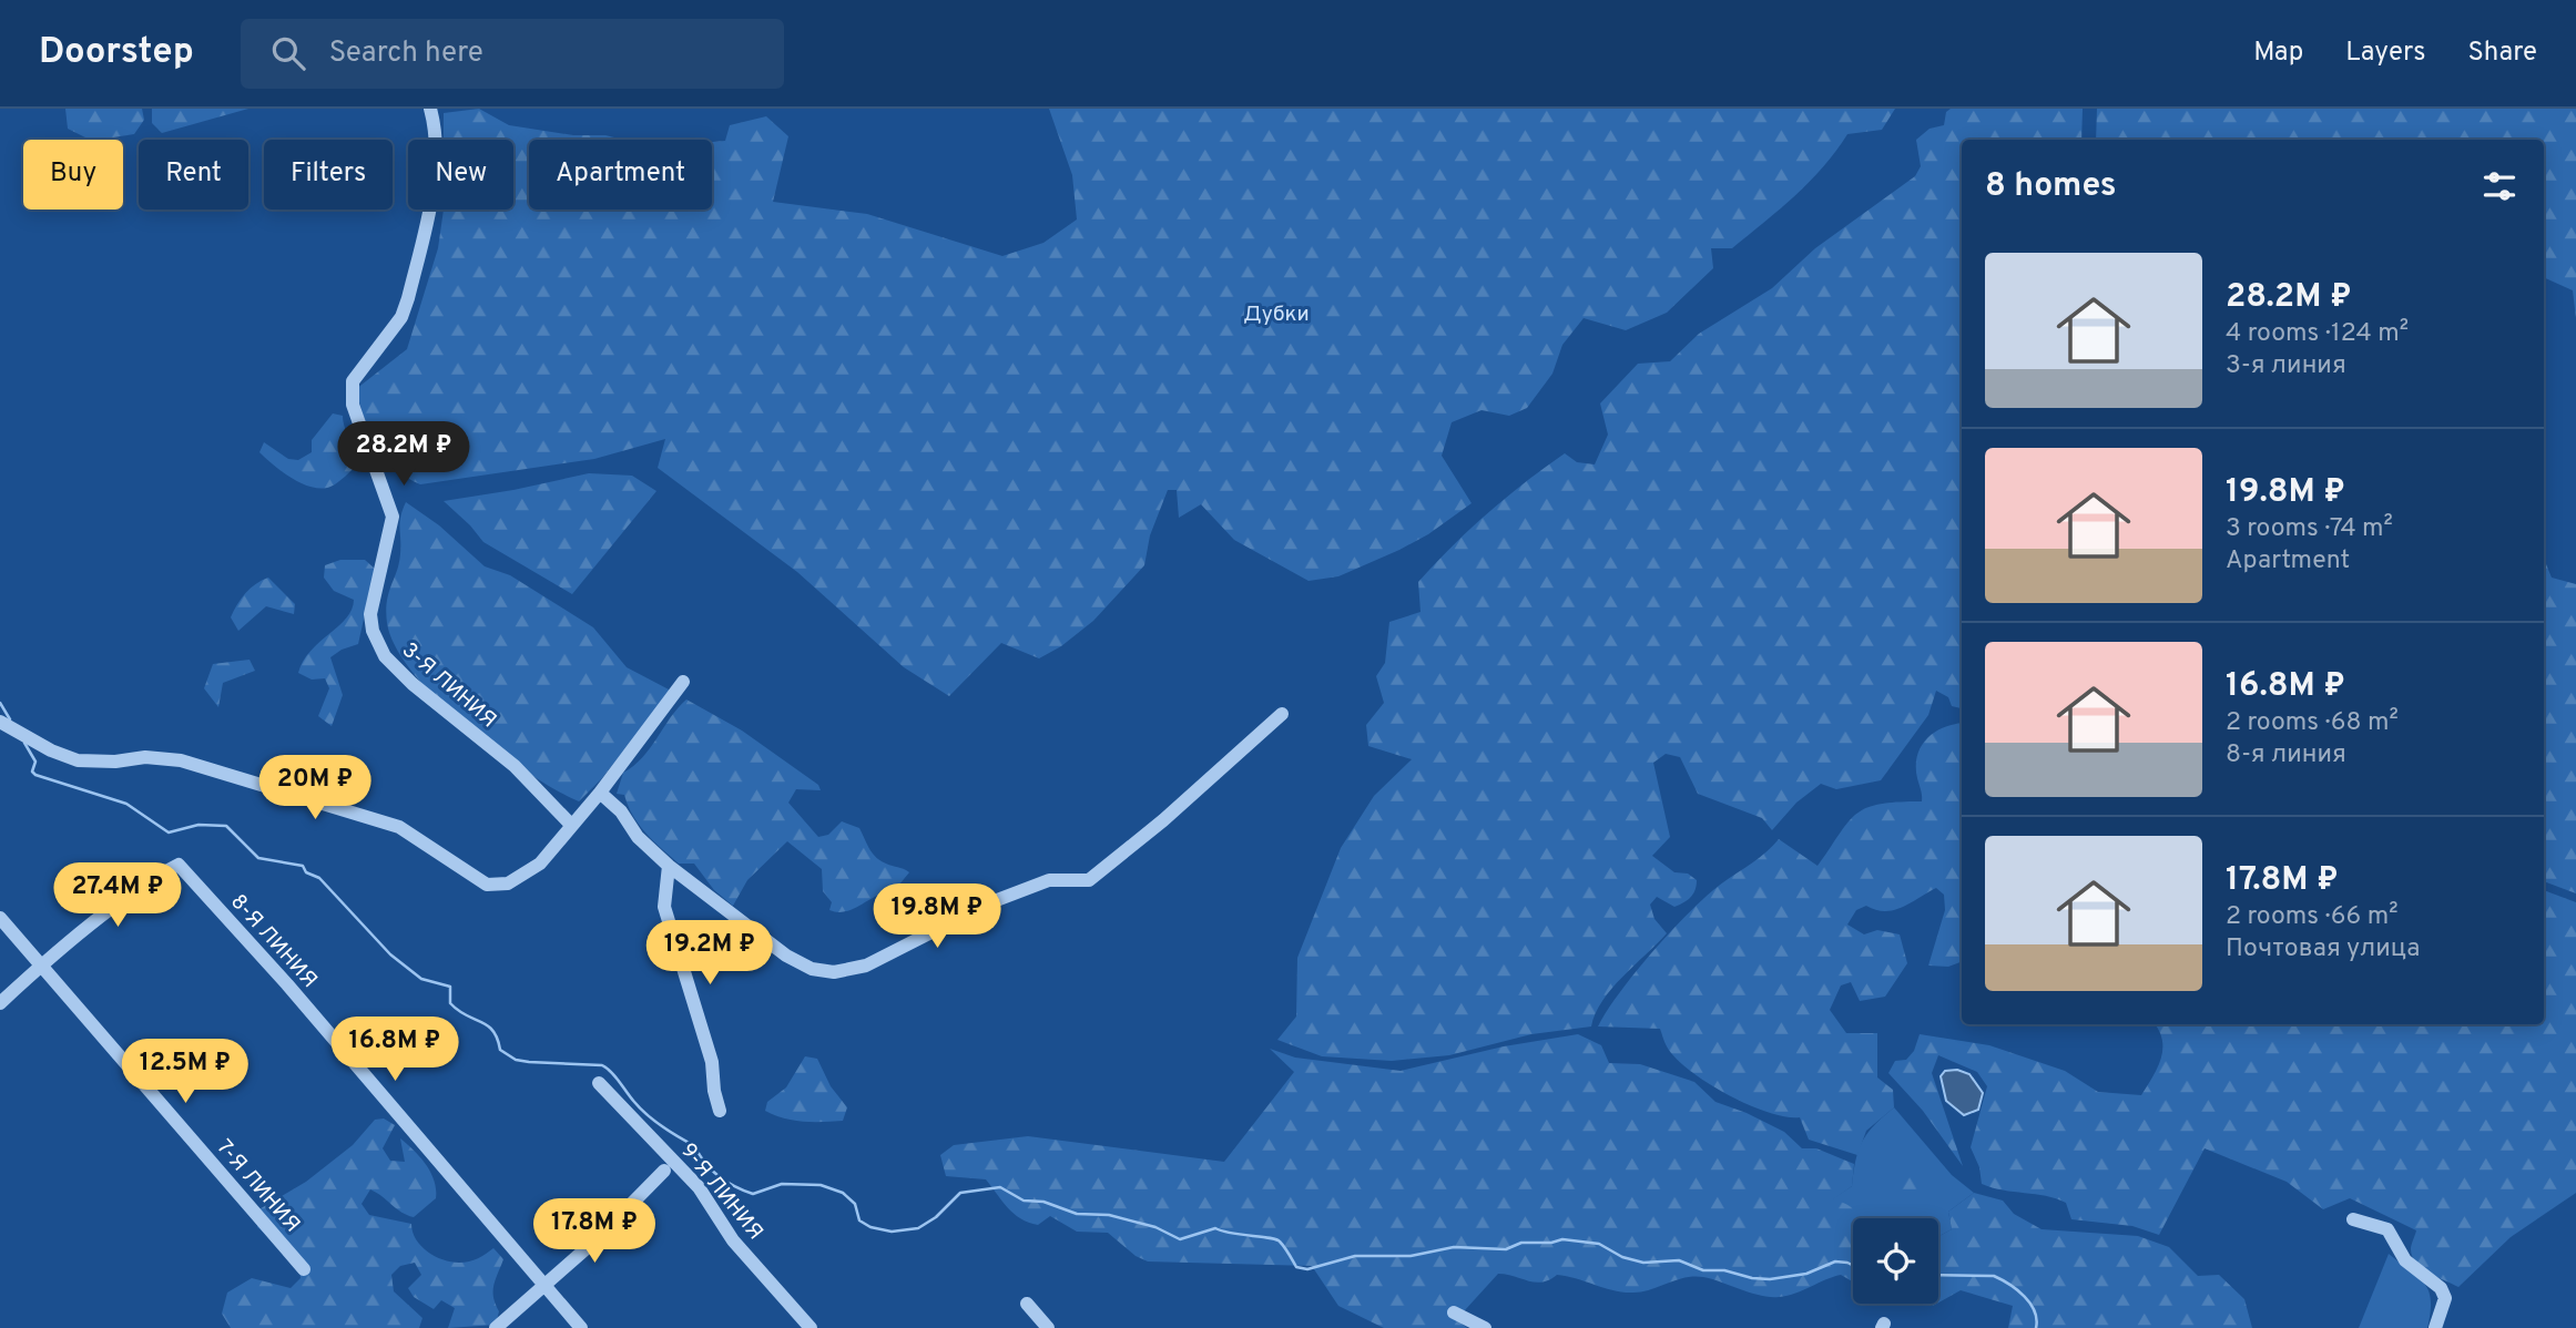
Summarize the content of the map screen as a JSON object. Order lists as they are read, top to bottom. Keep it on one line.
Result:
{"streets":{"street":["3-Я ЛИНИЯ","8-Я ЛИНИЯ","7-Я ЛИНИЯ","9-Я ЛИНИЯ"]},"crossings":[["8-Я ЛИНИЯ","7-Я ЛИНИЯ"]],"parks":["Дубки"],"page":{"header":"Doorstep","search":"Search here","nav":["Map","Layers","Share"],"chip":["Buy","Rent","Filters","New","Apartment"],"heading":"8 homes","list":[{"name":"28.2M ₽","note":"4 rooms · 124 m² · 3-я линия"},{"name":"19.8M ₽","note":"3 rooms · 74 m² · Apartment"},{"name":"16.8M ₽","note":"2 rooms · 68 m² · 8-я линия"},{"name":"17.8M ₽","note":"2 rooms · 66 m² · Почтовая улица"}],"price":["28.2M ₽","20M ₽","27.4M ₽","19.8M ₽","19.2M ₽","16.8M ₽","12.5M ₽","17.8M ₽"]}}
